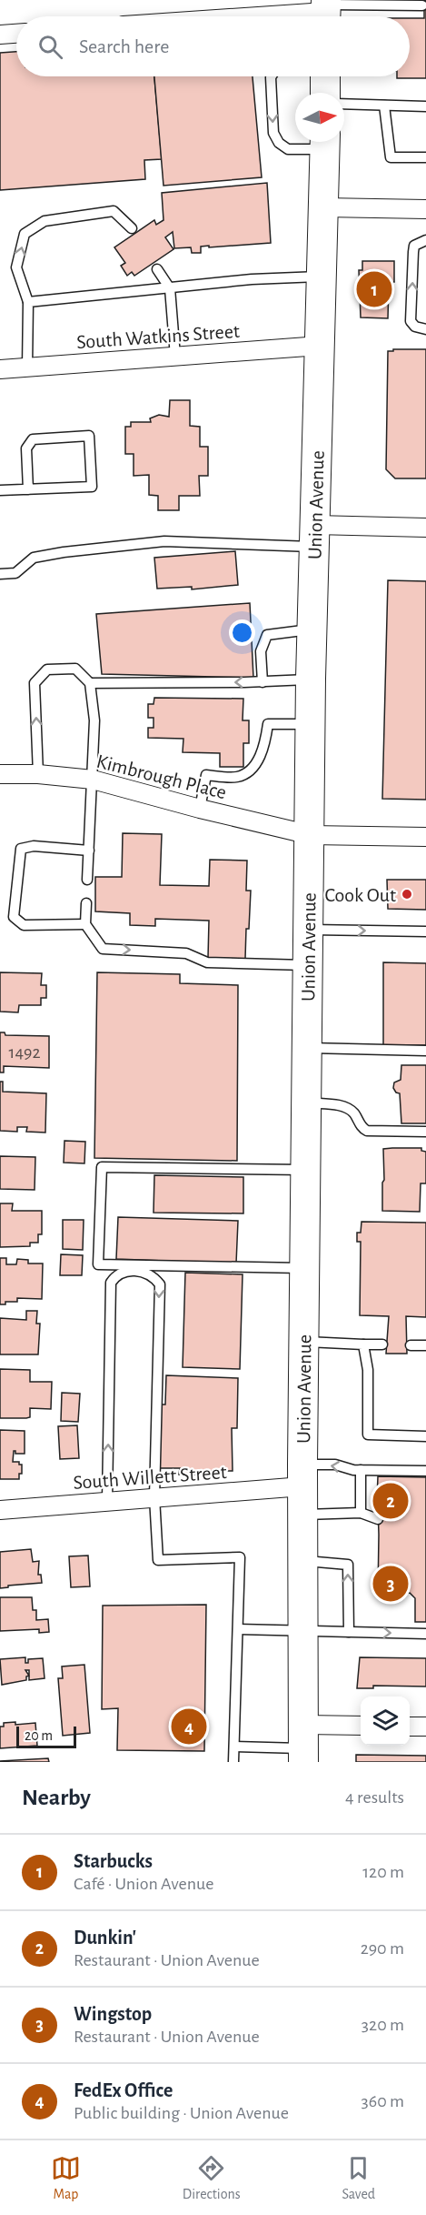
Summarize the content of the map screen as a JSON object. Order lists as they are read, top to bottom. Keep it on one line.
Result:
{"streets":{"main road":["Union Avenue"],"street":["South Watkins Street","Kimbrough Place","South Willett Street"]},"crossings":[["South Watkins Street","Union Avenue"],["Union Avenue","Kimbrough Place"],["Union Avenue","South Willett Street"]],"places":["Cook Out"],"house_numbers":["1492"],"scale_bar":"20 m","north":"right","page":{"search":"Search here","pins":["1","2","3","4"],"scale":"20 m","heading":["Nearby","4 results"],"list":[{"mark":"1","name":"Starbucks","note":"Café · Union Avenue","value":"120 m"},{"mark":"2","name":"Dunkin'","note":"Restaurant · Union Avenue","value":"290 m"},{"mark":"3","name":"Wingstop","note":"Restaurant · Union Avenue","value":"320 m"},{"mark":"4","name":"FedEx Office","note":"Public building · Union Avenue","value":"360 m"}],"nav":["Map","Directions","Saved"]}}
